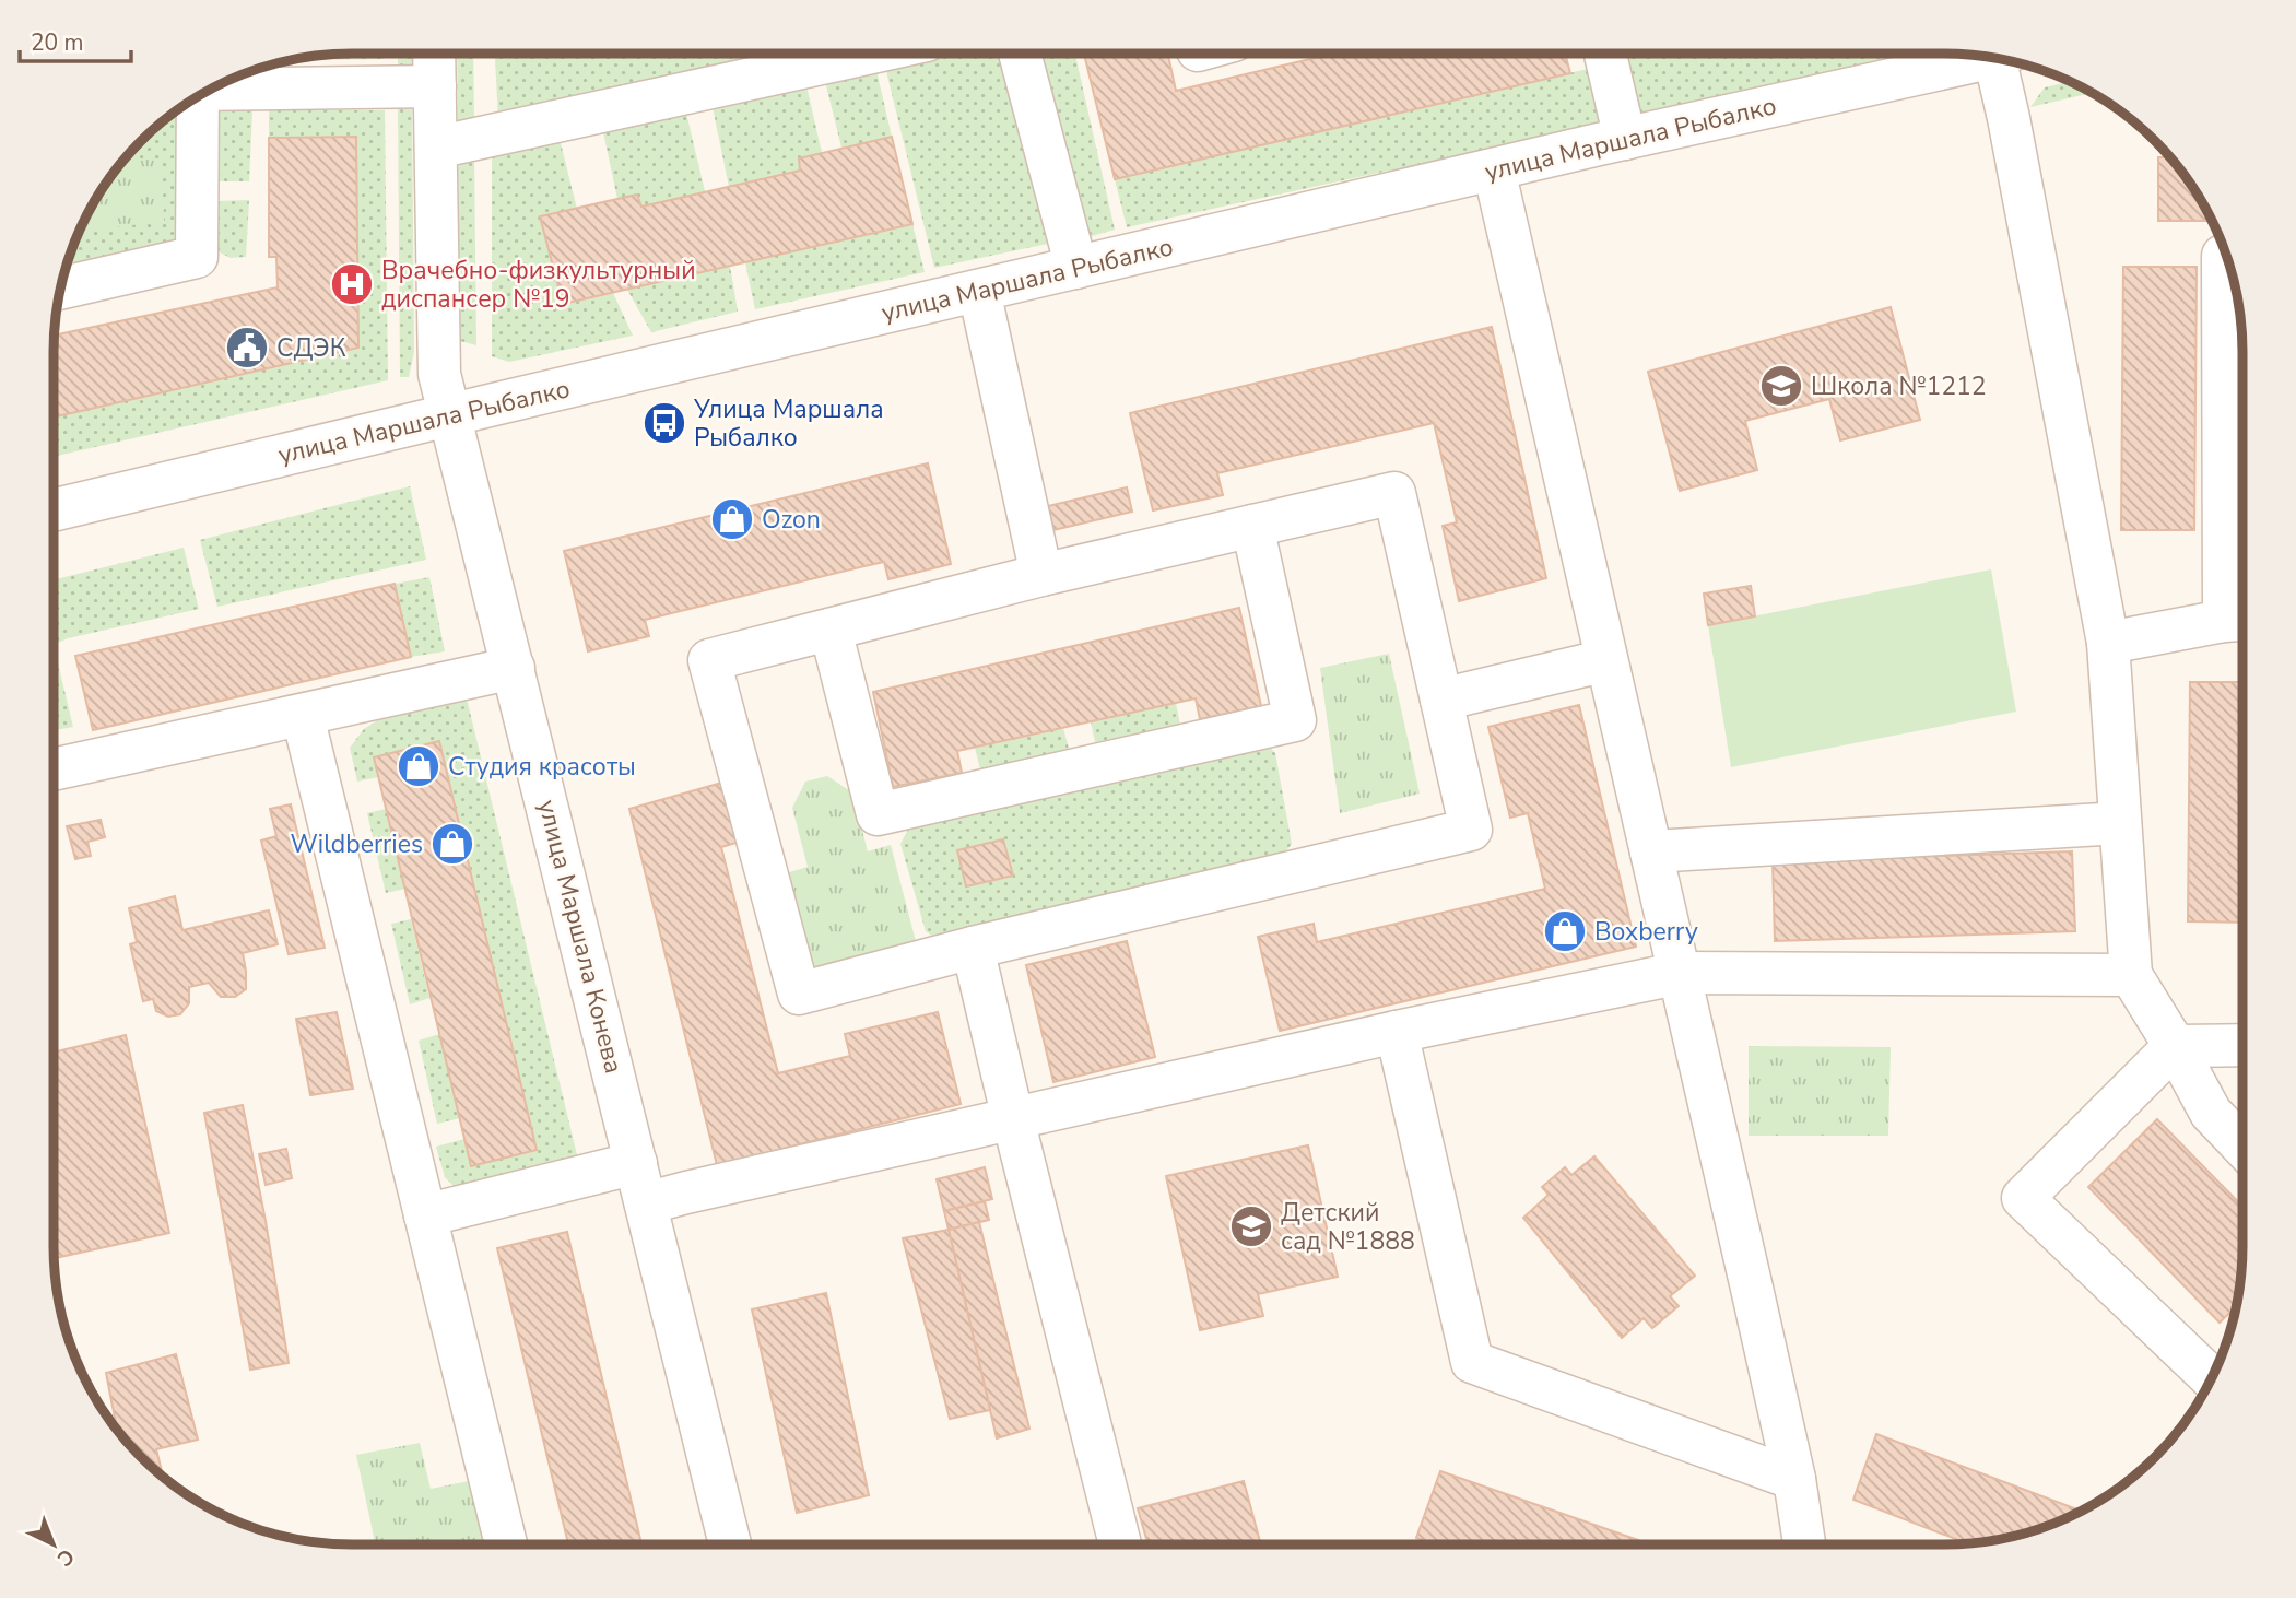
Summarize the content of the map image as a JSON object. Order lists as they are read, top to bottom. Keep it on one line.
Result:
{"streets":{"street":["улица Маршала Рыбалко","улица Маршала Конева"]},"crossings":[["улица Маршала Рыбалко","улица Маршала Конева"]],"places":{"hospital":["Врачебно-физкультурный диспансер №19"],"public building":["СДЭК"],"school or university":["Школа №1212","Детский сад №1888"],"bus stop":["Улица Маршала Рыбалко"],"shop":["Ozon","Студия красоты","Wildberries","Boxberry"]},"scale_bar":"20 m","north":"bottom right"}
